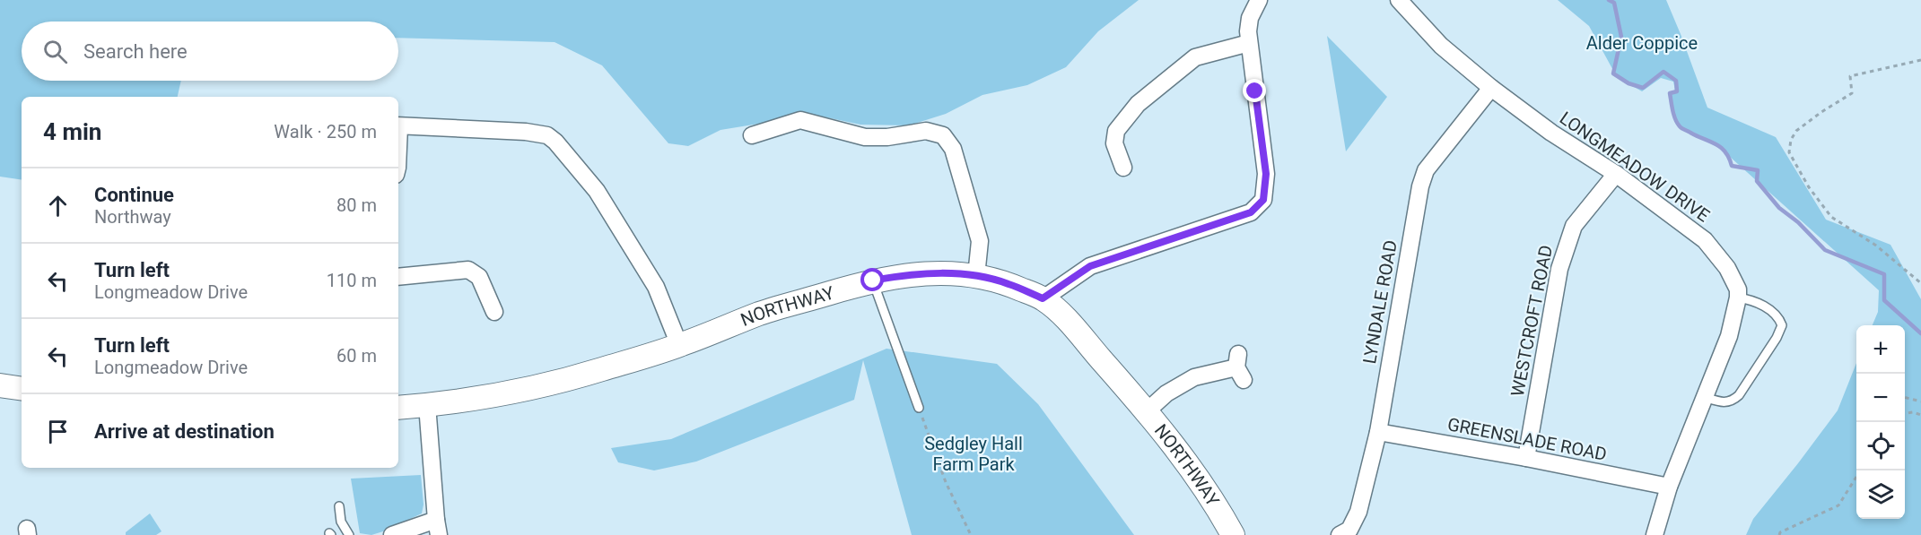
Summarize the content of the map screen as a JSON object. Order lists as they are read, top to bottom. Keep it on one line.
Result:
{"streets":{"street":["LONGMEADOW DRIVE","LYNDALE ROAD","NORTHWAY","WESTCROFT ROAD","GREENSLADE ROAD"]},"crossings":[["LONGMEADOW DRIVE","LYNDALE ROAD"],["LONGMEADOW DRIVE","WESTCROFT ROAD"],["LYNDALE ROAD","GREENSLADE ROAD"],["WESTCROFT ROAD","GREENSLADE ROAD"]],"parks":["Alder Coppice","Sedgley Hall Farm Park"],"page":{"search":"Search here","heading":["4 min","Walk · 250 m"],"list":[["Continue","Northway","80 m"],["Turn left","Longmeadow Drive","110 m"],["Turn left","Longmeadow Drive","60 m"],"Arrive at destination"],"map_buttons":["+","−"]}}
